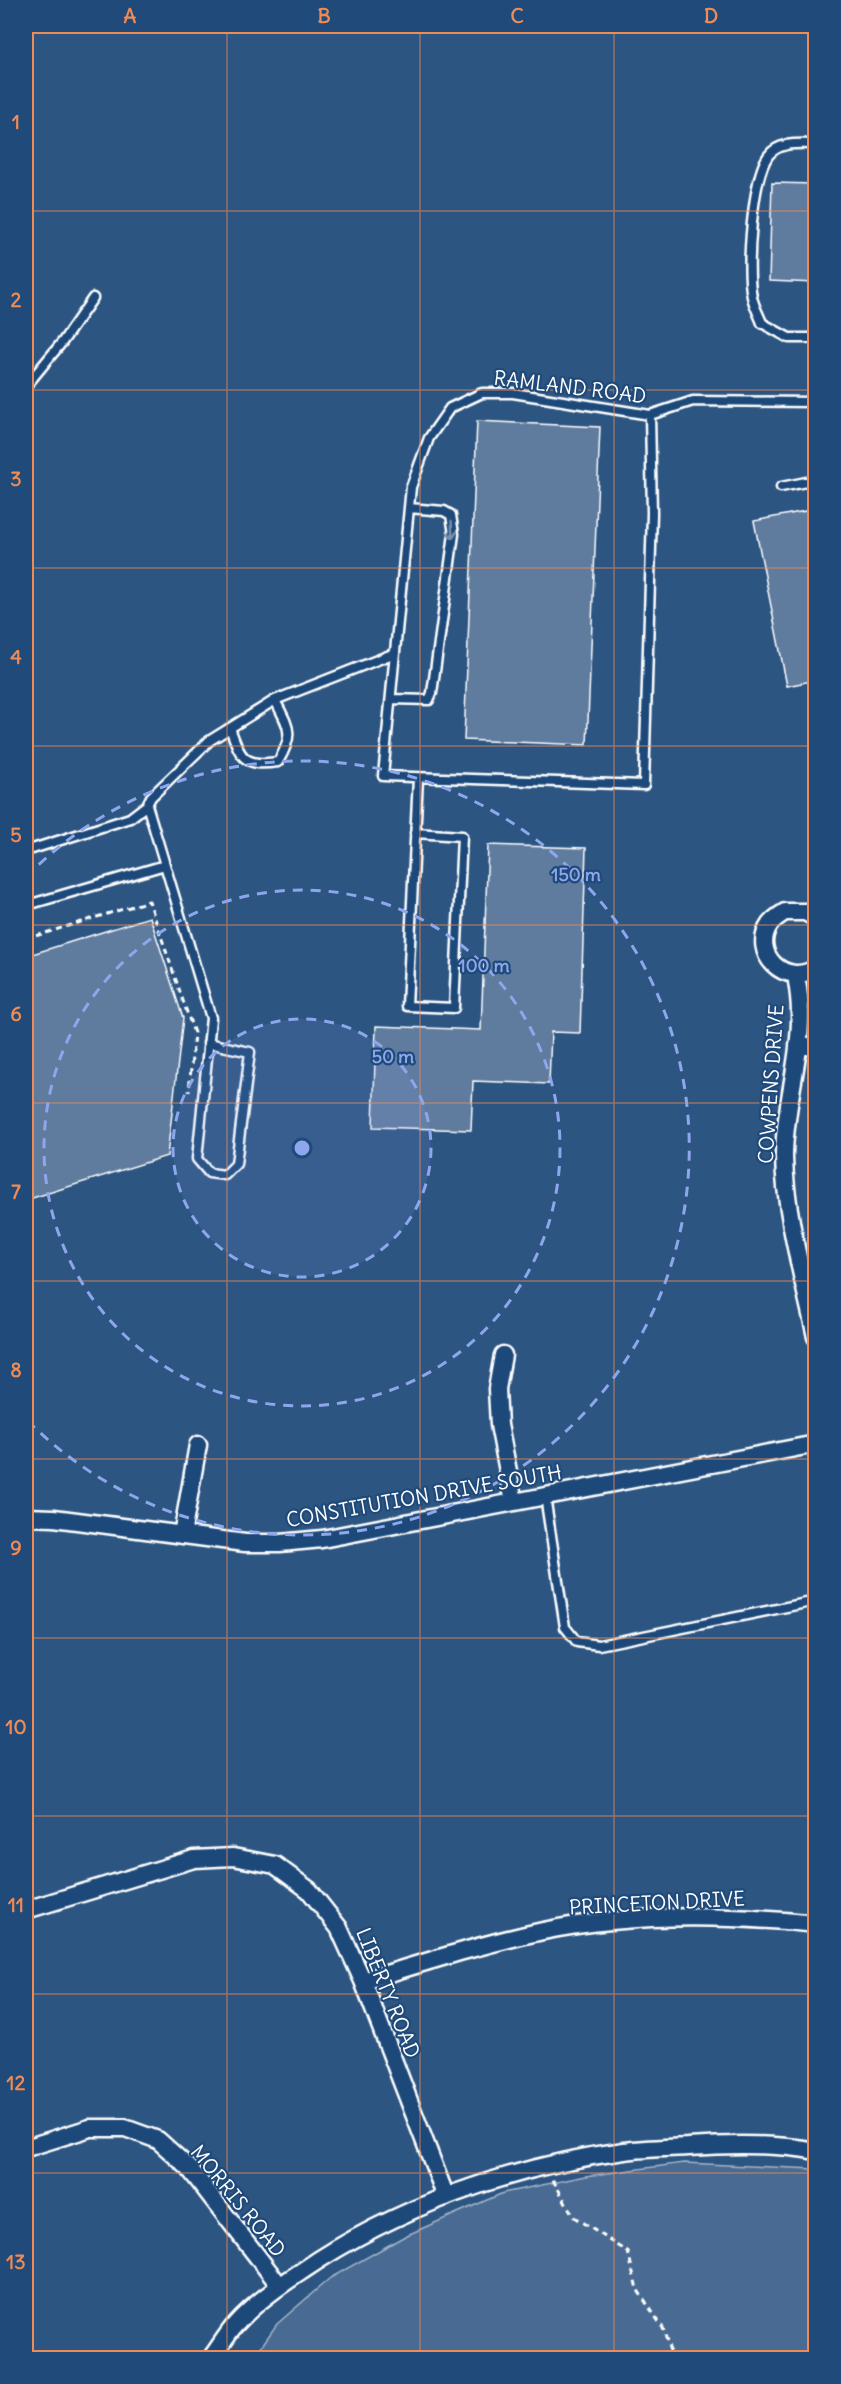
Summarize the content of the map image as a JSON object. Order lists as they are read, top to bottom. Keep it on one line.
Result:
{"streets":{"street":["COWPENS DRIVE","CONSTITUTION DRIVE SOUTH","PRINCETON DRIVE","LIBERTY ROAD","MORRIS ROAD"],"lane":["RAMLAND ROAD"]},"crossings":[["PRINCETON DRIVE","LIBERTY ROAD"]],"grid":{"columns":["A","B","C","D"],"rows":["1","2","3","4","5","6","7","8","9","10","11","12","13"]},"rings":["150 m","100 m","50 m"]}
